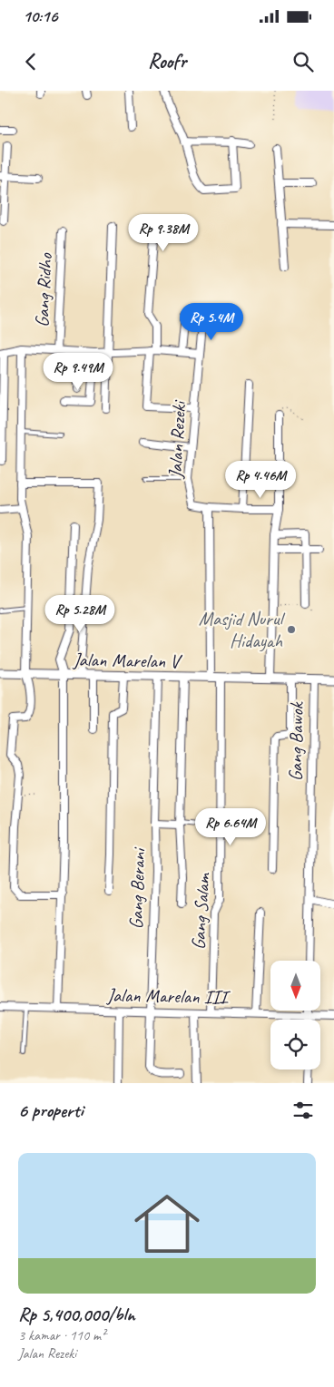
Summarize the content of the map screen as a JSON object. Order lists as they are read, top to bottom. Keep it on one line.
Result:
{"streets":{"street":["Gang Ridho","Jalan Rezeki","Jalan Marelan V","Gang Bawok","Gang Berani","Gang Salam","Jalan Marelan III"]},"crossings":[["Jalan Marelan V","Gang Bawok"],["Jalan Marelan V","Gang Berani"],["Jalan Marelan V","Gang Salam"],["Gang Berani","Jalan Marelan III"],["Gang Salam","Jalan Marelan III"]],"places":["Masjid Nurul Hidayah"],"north":"bottom","page":{"status":"10:16","header":"Roofr","price":["Rp 9.38M","Rp 5.4M","Rp 9.49M","Rp 4.46M","Rp 5.28M","Rp 6.64M"],"heading":"6 properti","list":[{"name":"Rp 5,400,000/bln","note":"3 kamar · 110 m² · Jalan Rezeki"}]}}
